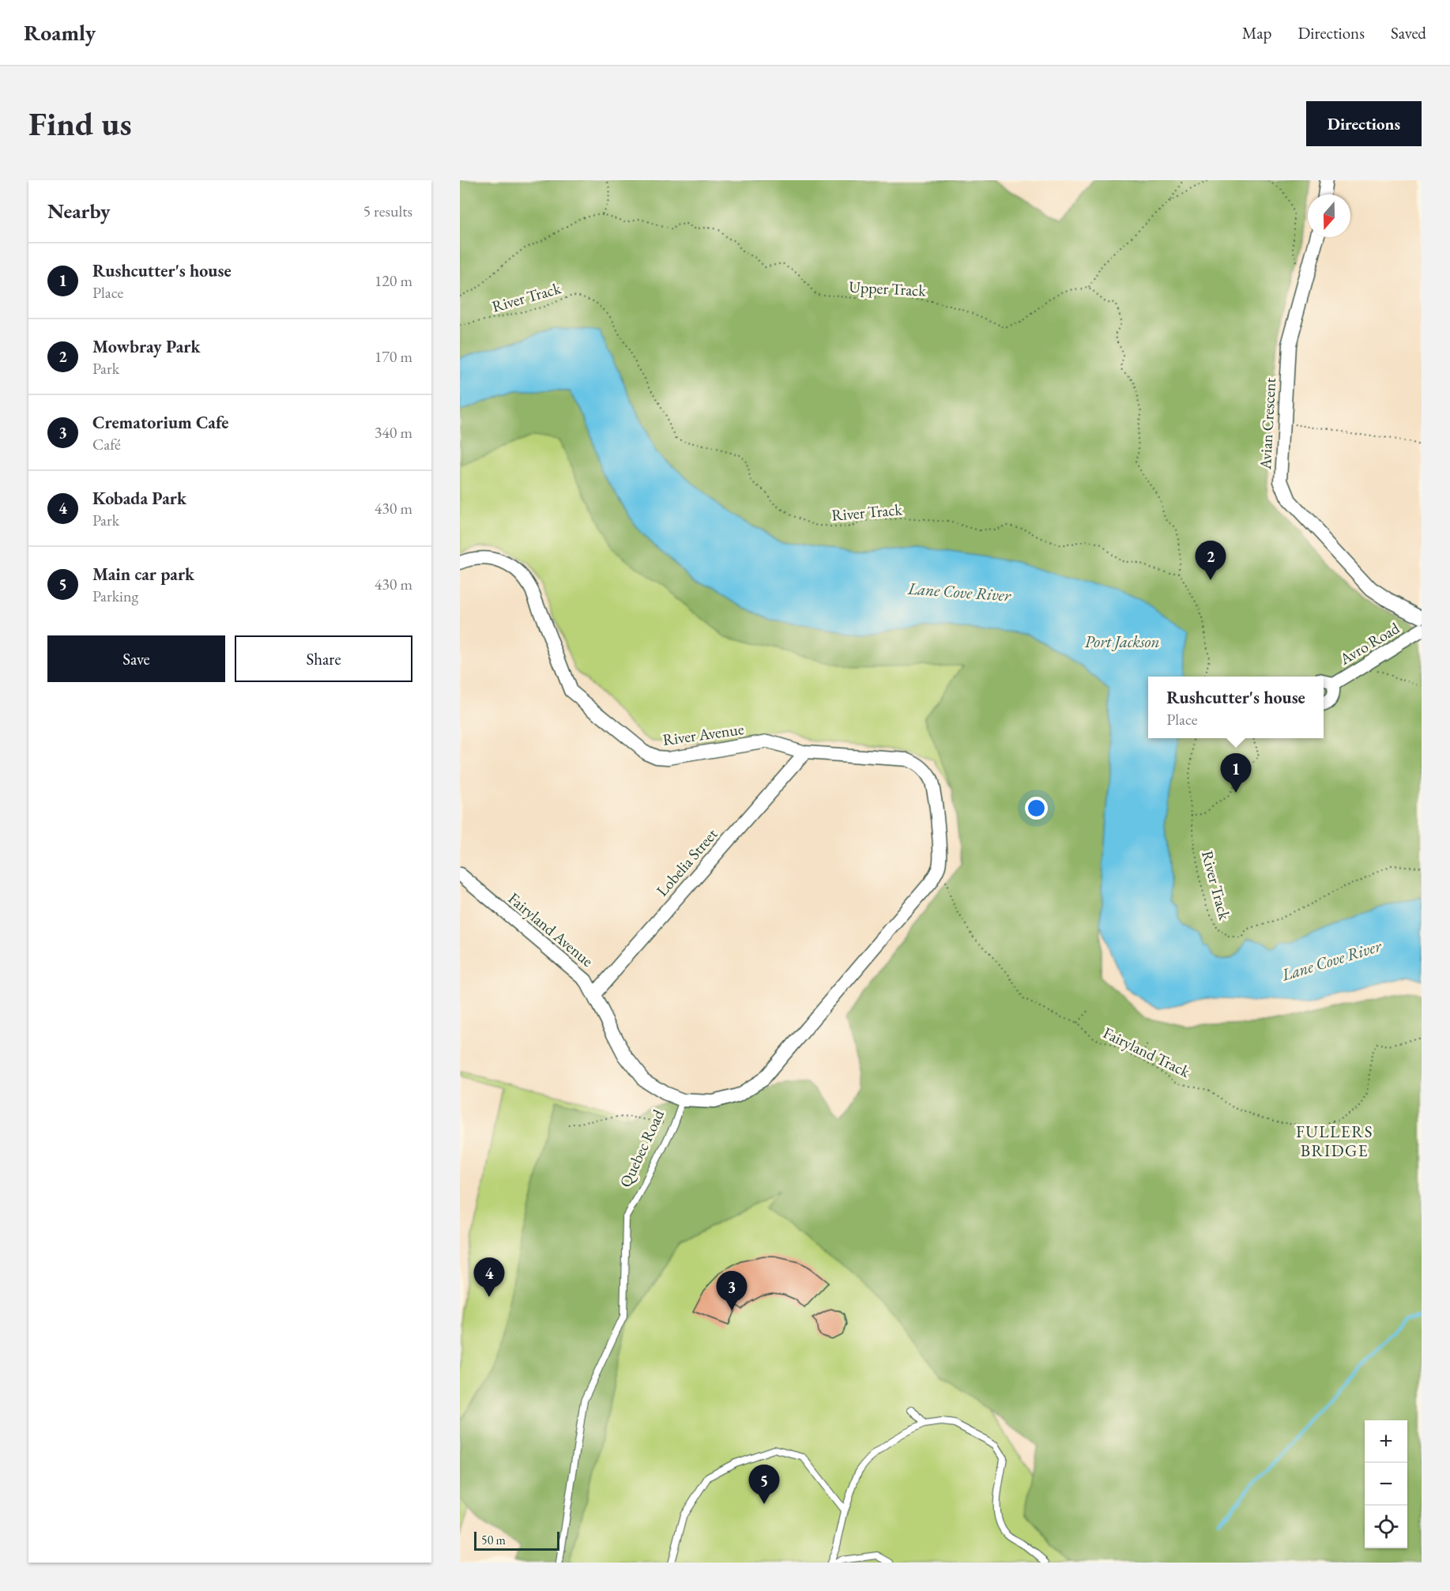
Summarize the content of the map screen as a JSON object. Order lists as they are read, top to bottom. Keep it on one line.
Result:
{"streets":{"street":["Avian Crescent","Avro Road","River Avenue","Lobelia Street","Fairyland Avenue","Quebec Road"],"path":["Upper Track","River Track","Fairyland Track"]},"crossings":[["River Avenue","Lobelia Street"],["River Avenue","Fairyland Track"],["River Avenue","Quebec Road"],["Lobelia Street","Fairyland Avenue"],["Fairyland Avenue","Quebec Road"],["Fairyland Track","Quebec Road"]],"districts":["FULLERS BRIDGE"],"water":["Lane Cove River","Port Jackson"],"scale_bar":"50 m","north":"bottom","page":{"header":"Roamly","nav":["Map","Directions","Saved"],"buttons":["Directions",["Save","Share"]],"title":"Find us","heading":["Nearby","5 results"],"list":[{"mark":"1","name":"Rushcutter's house","note":"Place","value":"120 m"},{"mark":"2","name":"Mowbray Park","note":"Park","value":"170 m"},{"mark":"3","name":"Crematorium Cafe","note":"Café","value":"340 m"},{"mark":"4","name":"Kobada Park","note":"Park","value":"430 m"},{"mark":"5","name":"Main car park","note":"Parking","value":"430 m"}],"pins":["2","1","4","3","5"],"popup":["Rushcutter's house","Place"],"map_buttons":["+","−"],"scale":"50 m"}}
